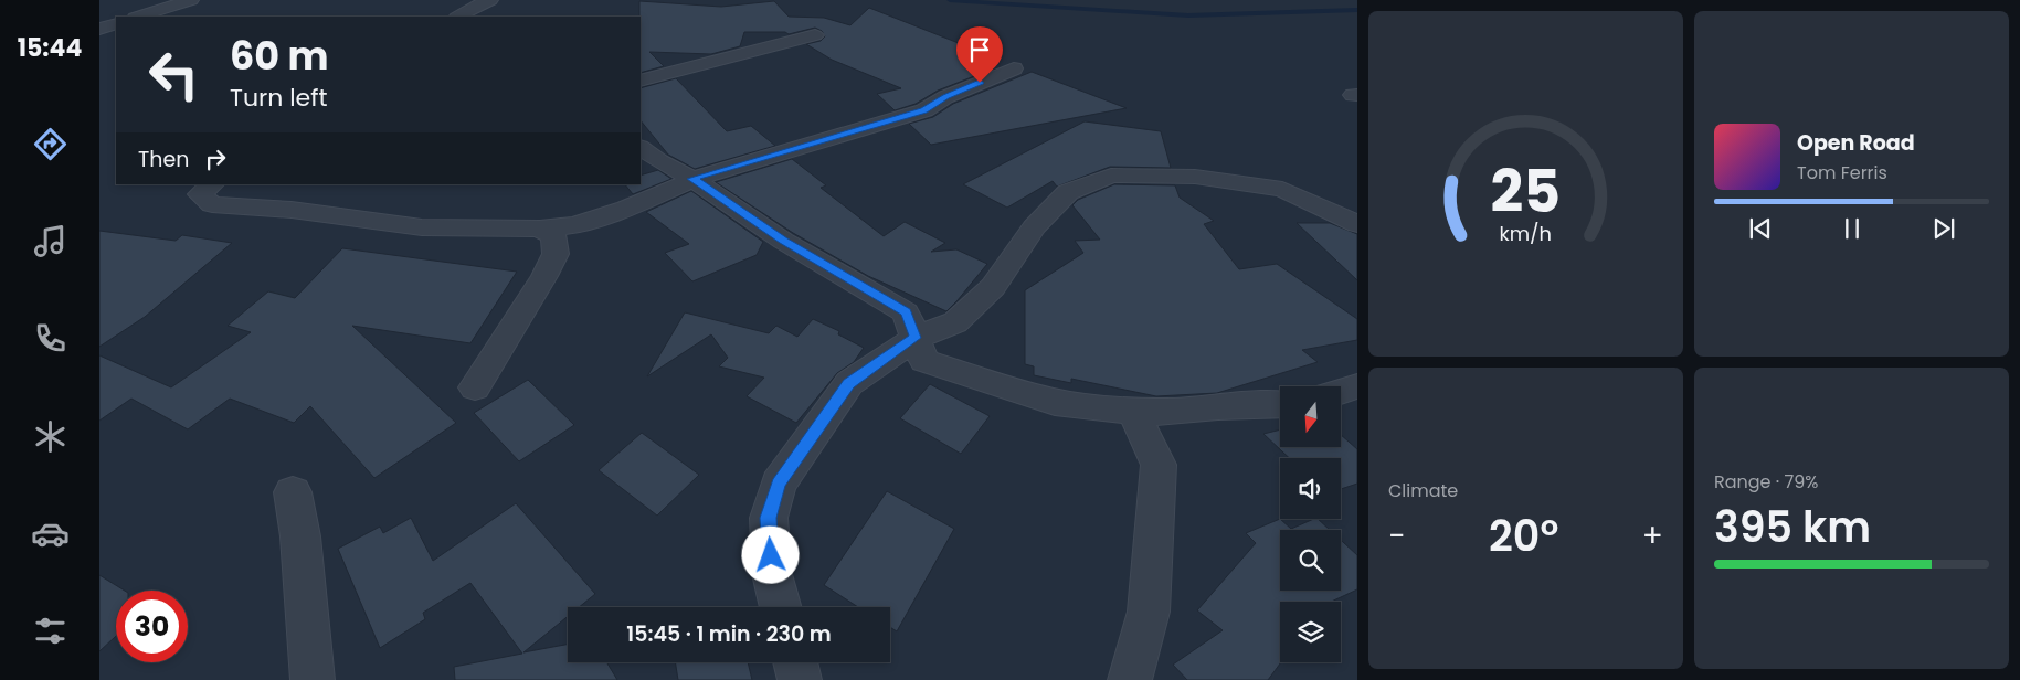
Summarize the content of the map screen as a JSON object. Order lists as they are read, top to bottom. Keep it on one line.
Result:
{"north":"bottom","page":{"tabs":"15:44","turn":["60 m","Turn left"],"song":["Open Road","Tom Ferris"],"then":"Then","tile":["Climate",["Range · 79%","395 km"]],"heat":["−","20°","+"],"limit":"30","trip":"15:45 · 1 min · 230 m","gauge":["25","km/h"]}}
